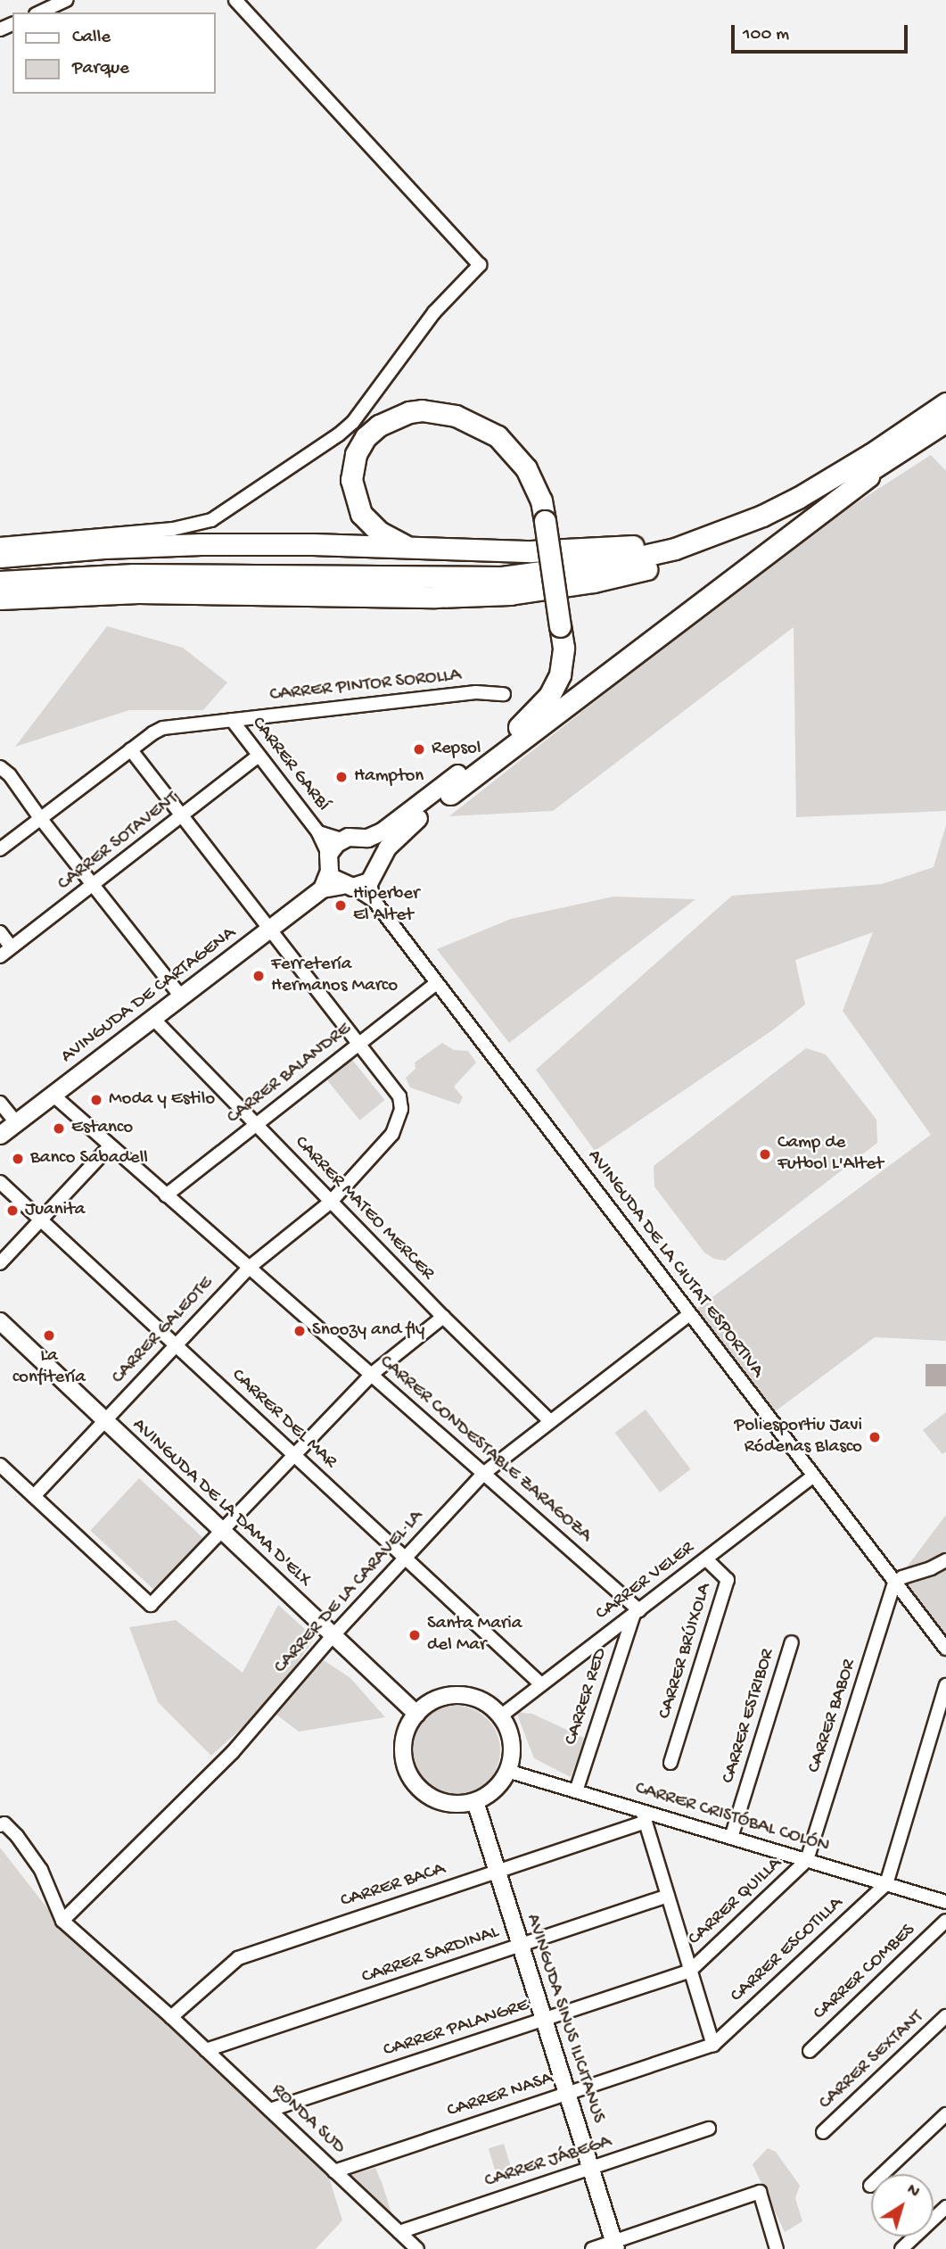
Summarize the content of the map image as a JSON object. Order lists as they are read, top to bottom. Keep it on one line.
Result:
{"streets":{"main road":["AVINGUDA DE CARTAGENA"],"street":["CARRER PINTOR SOROLLA","CARRER GARBÍ","CARRER SOTAVENT","CARRER BALANDRE","CARRER MATEO MERCER","AVINGUDA DE LA CIUTAT ESPORTIVA","CARRER GALEOTE","CARRER DEL MAR","CARRER CONDESTABLE ZARAGOZA","AVINGUDA DE LA DAMA D'ELX","CARRER VELER","CARRER DE LA CARAVEL·LA","CARRER BRÚIXOLA","CARRER RED","CARRER ESTRIBOR","CARRER BABOR","CARRER CRISTÓBAL COLÓN","CARRER BACA","CARRER QUILLA","CARRER ESCOTILLA","CARRER SARDINAL","CARRER COMBES","AVINGUDA SINUS ILICITANUS","CARRER PALANGRE","CARRER SEXTANT","CARRER NASA","RONDA SUD","CARRER JÁBEGA"]},"crossings":[["CARRER PINTOR SOROLLA","CARRER GARBÍ"],["CARRER GARBÍ","CARRER SOTAVENT"],["AVINGUDA DE CARTAGENA","CARRER MATEO MERCER"],["AVINGUDA DE CARTAGENA","CARRER CONDESTABLE ZARAGOZA"],["CARRER BALANDRE","CARRER MATEO MERCER"],["CARRER BALANDRE","AVINGUDA DE LA CIUTAT ESPORTIVA"],["CARRER BALANDRE","CARRER GALEOTE"],["CARRER BALANDRE","CARRER CONDESTABLE ZARAGOZA"],["CARRER MATEO MERCER","CARRER GALEOTE"],["CARRER MATEO MERCER","CARRER DE LA CARAVEL·LA"],["AVINGUDA DE LA CIUTAT ESPORTIVA","CARRER VELER"],["AVINGUDA DE LA CIUTAT ESPORTIVA","CARRER DE LA CARAVEL·LA"],["AVINGUDA DE LA CIUTAT ESPORTIVA","CARRER BABOR"],["CARRER GALEOTE","CARRER DEL MAR"],["CARRER GALEOTE","CARRER CONDESTABLE ZARAGOZA"],["CARRER GALEOTE","AVINGUDA DE LA DAMA D'ELX"],["CARRER DEL MAR","CARRER VELER"],["CARRER DEL MAR","CARRER DE LA CARAVEL·LA"],["CARRER CONDESTABLE ZARAGOZA","CARRER VELER"],["CARRER CONDESTABLE ZARAGOZA","CARRER DE LA CARAVEL·LA"],["CARRER CONDESTABLE ZARAGOZA","CARRER RED"],["AVINGUDA DE LA DAMA D'ELX","CARRER VELER"],["AVINGUDA DE LA DAMA D'ELX","CARRER DE LA CARAVEL·LA"],["AVINGUDA DE LA DAMA D'ELX","CARRER CRISTÓBAL COLÓN"],["AVINGUDA DE LA DAMA D'ELX","AVINGUDA SINUS ILICITANUS"],["CARRER VELER","CARRER BRÚIXOLA"],["CARRER VELER","CARRER RED"],["CARRER VELER","CARRER CRISTÓBAL COLÓN"],["CARRER VELER","AVINGUDA SINUS ILICITANUS"],["CARRER DE LA CARAVEL·LA","RONDA SUD"],["CARRER RED","CARRER CRISTÓBAL COLÓN"],["CARRER ESTRIBOR","CARRER CRISTÓBAL COLÓN"],["CARRER BABOR","CARRER CRISTÓBAL COLÓN"],["CARRER BABOR","CARRER QUILLA"],["CARRER CRISTÓBAL COLÓN","CARRER BACA"],["CARRER CRISTÓBAL COLÓN","CARRER QUILLA"],["CARRER CRISTÓBAL COLÓN","CARRER ESCOTILLA"],["CARRER CRISTÓBAL COLÓN","AVINGUDA SINUS ILICITANUS"],["CARRER BACA","AVINGUDA SINUS ILICITANUS"],["CARRER BACA","RONDA SUD"],["CARRER QUILLA","CARRER PALANGRE"],["CARRER ESCOTILLA","CARRER NASA"],["CARRER SARDINAL","AVINGUDA SINUS ILICITANUS"],["CARRER SARDINAL","RONDA SUD"],["AVINGUDA SINUS ILICITANUS","CARRER PALANGRE"],["AVINGUDA SINUS ILICITANUS","CARRER NASA"],["AVINGUDA SINUS ILICITANUS","CARRER JÁBEGA"],["CARRER PALANGRE","RONDA SUD"],["CARRER NASA","RONDA SUD"],["RONDA SUD","CARRER JÁBEGA"]],"places":["Repsol","Hampton","Hiperber El Altet","Ferretería Hermanos Marco","Moda y Estilo","Estanco","Camp de Futbol L'Altet","Banco Sabadell","Juanita","Snoozy and fly","La confitería","Poliesportiu Javi Ródenas Blasco","Santa Maria del Mar"],"legend":["Calle","Parque"],"scale_bar":"100 m","north":"top right"}
